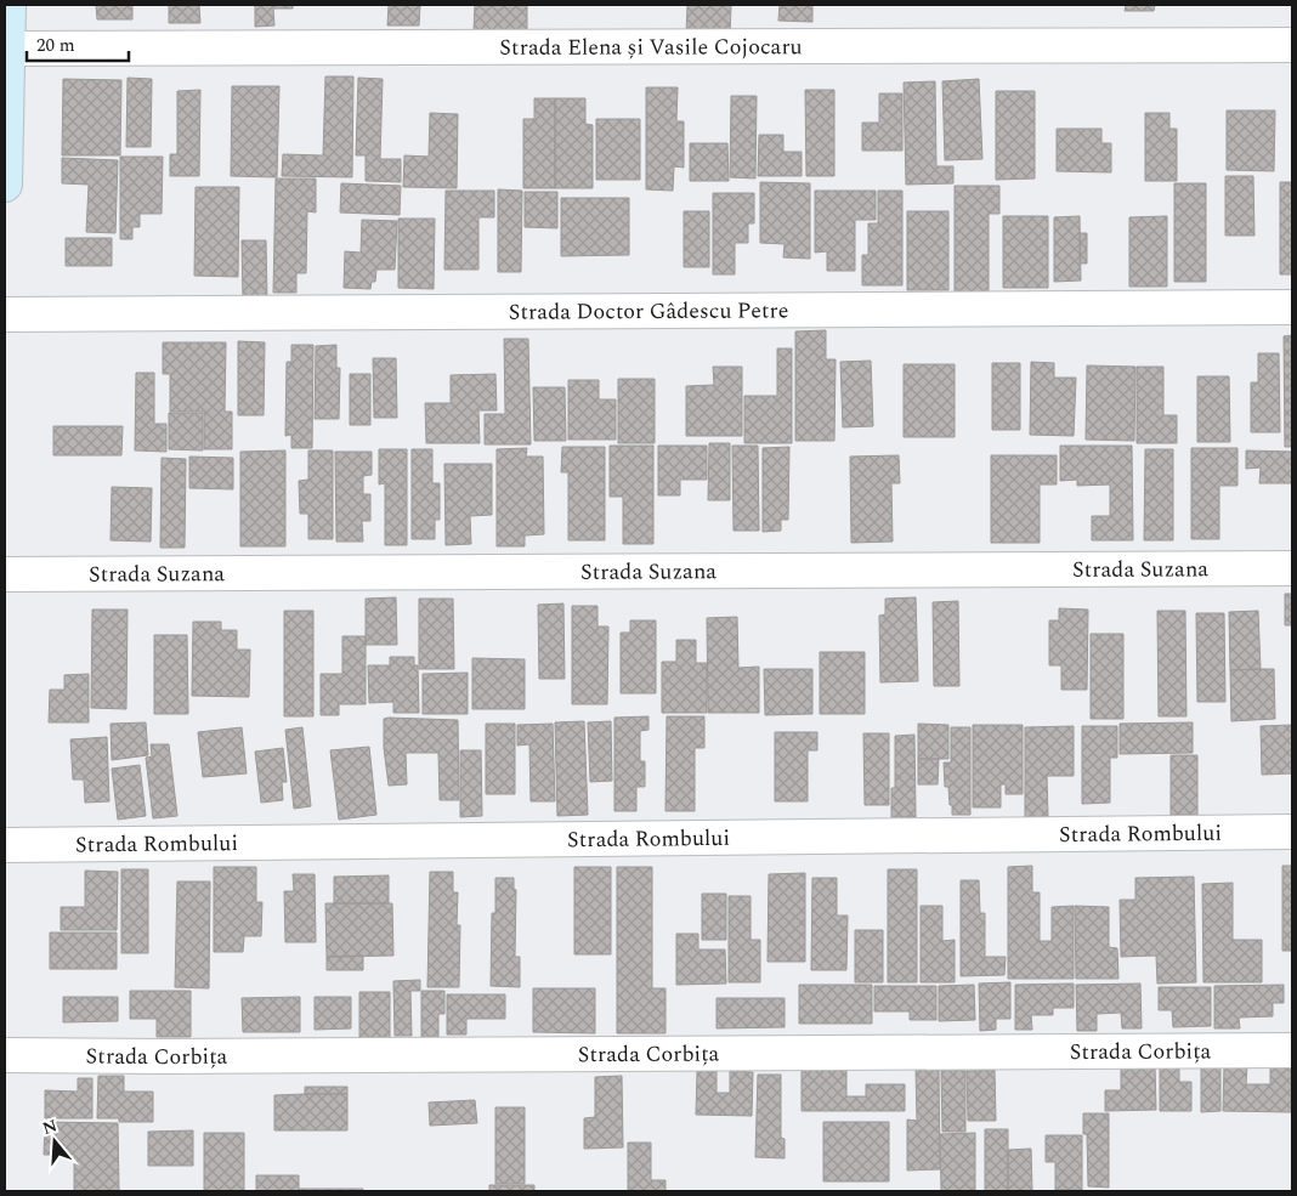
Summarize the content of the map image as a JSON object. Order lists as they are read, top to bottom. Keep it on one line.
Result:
{"streets":{"street":["Strada Elena și Vasile Cojocaru","Strada Doctor Gâdescu Petre","Strada Suzana","Strada Rombului","Strada Corbița"]},"scale_bar":"20 m","north":"top"}
